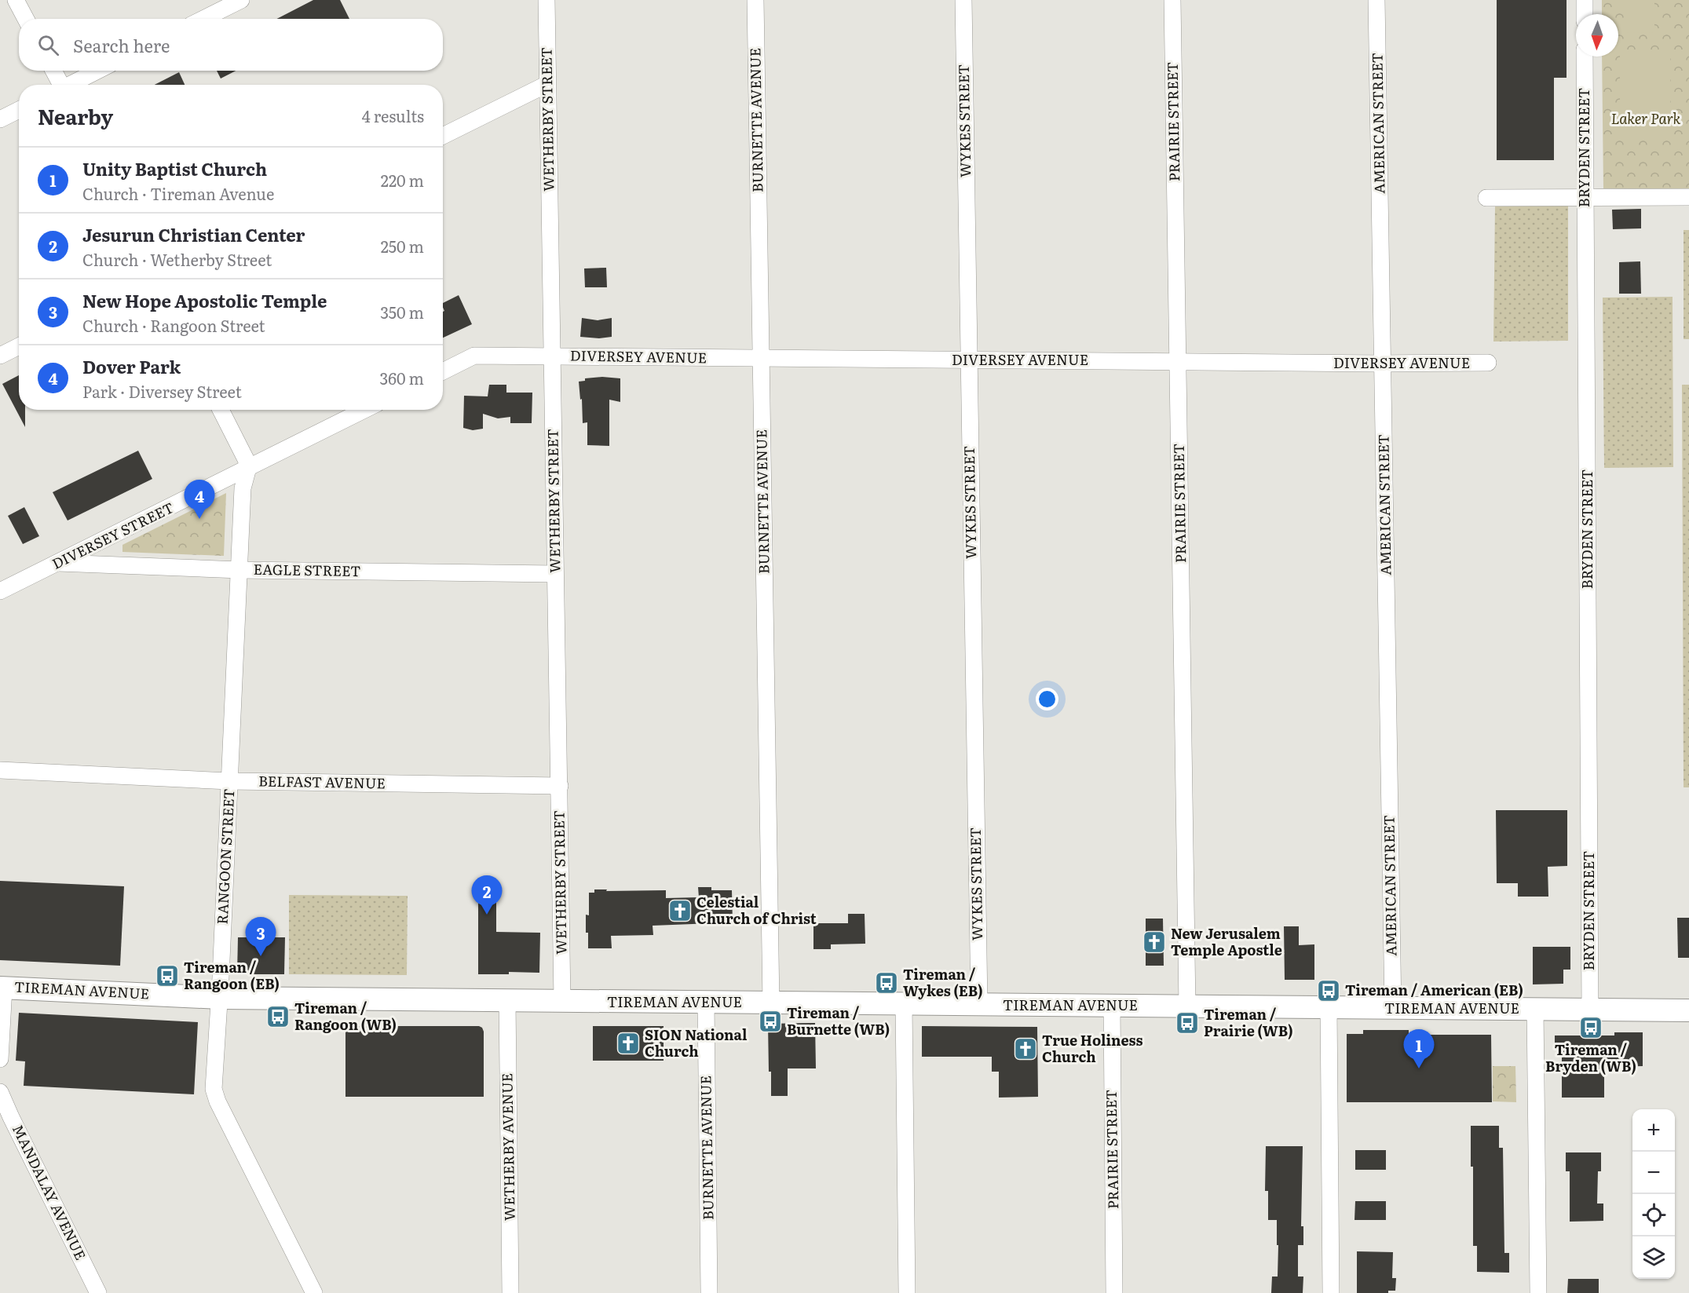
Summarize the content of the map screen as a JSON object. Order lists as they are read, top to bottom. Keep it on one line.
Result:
{"streets":{"street":["WETHERBY STREET","BURNETTE AVENUE","WYKES STREET","PRAIRIE STREET","AMERICAN STREET","BRYDEN STREET","DIVERSEY AVENUE","DIVERSEY STREET","EAGLE STREET","BELFAST AVENUE","RANGOON STREET","TIREMAN AVENUE","WETHERBY AVENUE","MANDALAY AVENUE"]},"crossings":[["WETHERBY STREET","DIVERSEY AVENUE"],["WETHERBY STREET","EAGLE STREET"],["WETHERBY STREET","BELFAST AVENUE"],["WETHERBY STREET","TIREMAN AVENUE"],["BURNETTE AVENUE","DIVERSEY AVENUE"],["BURNETTE AVENUE","TIREMAN AVENUE"],["WYKES STREET","DIVERSEY AVENUE"],["WYKES STREET","TIREMAN AVENUE"],["PRAIRIE STREET","DIVERSEY AVENUE"],["PRAIRIE STREET","TIREMAN AVENUE"],["AMERICAN STREET","DIVERSEY AVENUE"],["AMERICAN STREET","TIREMAN AVENUE"],["BRYDEN STREET","TIREMAN AVENUE"],["DIVERSEY STREET","EAGLE STREET"],["DIVERSEY STREET","RANGOON STREET"],["EAGLE STREET","RANGOON STREET"],["BELFAST AVENUE","RANGOON STREET"],["RANGOON STREET","TIREMAN AVENUE"],["TIREMAN AVENUE","WETHERBY AVENUE"]],"parks":["Laker Park"],"places":{"church":["Celestial Church of Christ","New Jerusalem Temple Apostle","SION National Church","True Holiness Church"],"bus stop":["Tireman / Rangoon (EB)","Tireman / Wykes (EB)","Tireman / American (EB)","Tireman / Rangoon (WB)","Tireman / Burnette (WB)","Tireman / Prairie (WB)","Tireman / Bryden (WB)"]},"north":"bottom","page":{"search":"Search here","heading":["Nearby","4 results"],"list":[{"mark":"1","name":"Unity Baptist Church","note":"Church · Tireman Avenue","value":"220 m"},{"mark":"2","name":"Jesurun Christian Center","note":"Church · Wetherby Street","value":"250 m"},{"mark":"3","name":"New Hope Apostolic Temple","note":"Church · Rangoon Street","value":"350 m"},{"mark":"4","name":"Dover Park","note":"Park · Diversey Street","value":"360 m"}],"pins":["4","2","3","1"],"map_buttons":["+","−"]}}
